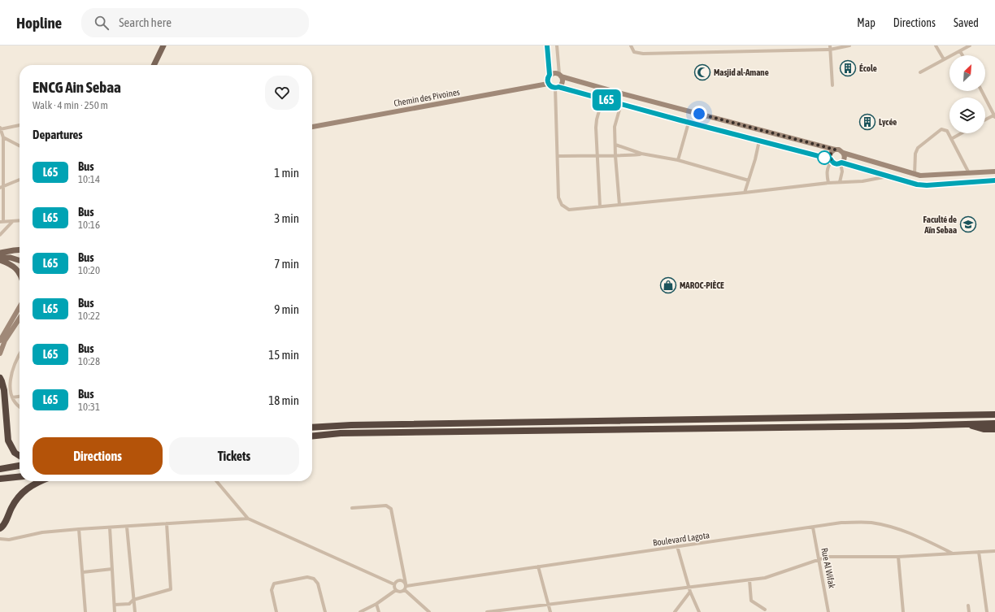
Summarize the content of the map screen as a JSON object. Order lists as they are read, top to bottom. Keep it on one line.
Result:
{"streets":{"street":["Chemin des Pivoines","Boulevard Lagota","Rue Al Wifak"]},"crossings":[["Boulevard Lagota","Rue Al Wifak"]],"places":{"building":["École","Lycée"],"mosque":["Masjid al-Amane"],"school or university":["Faculté de Aïn Sebaa"],"shop":["MAROC-PIÈCE"]},"lines":["bus line L65"],"north":"top right","page":{"header":"Hopline","search":"Search here","nav":["Map","Directions","Saved"],"on_map":"L65","heading":[["ENCG Ain Sebaa","Walk · 4 min · 250 m"],"Departures"],"list":[{"mark":"L65","name":"Bus","note":"10:14","value":"1 min"},{"mark":"L65","name":"Bus","note":"10:16","value":"3 min"},{"mark":"L65","name":"Bus","note":"10:20","value":"7 min"},{"mark":"L65","name":"Bus","note":"10:22","value":"9 min"},{"mark":"L65","name":"Bus","note":"10:28","value":"15 min"},{"mark":"L65","name":"Bus","note":"10:31","value":"18 min"}],"buttons":["Directions","Tickets"]}}
